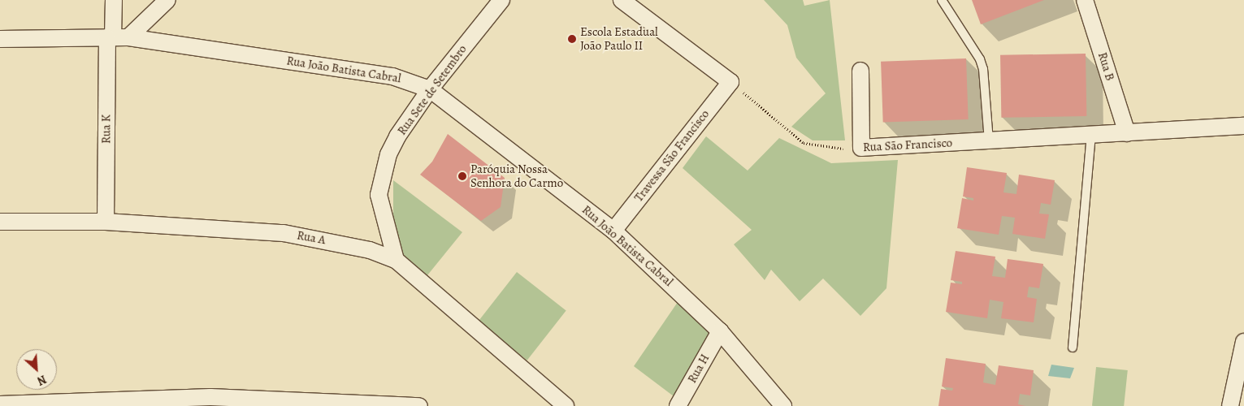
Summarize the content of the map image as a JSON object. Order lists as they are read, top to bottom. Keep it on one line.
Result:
{"streets":{"street":["Rua B","Rua João Batista Cabral","Rua Sete de Setembro","Rua K","Rua São Francisco","Travessa São Francisco","Rua A","Rua H"]},"crossings":[["Rua B","Rua São Francisco"],["Rua João Batista Cabral","Rua Sete de Setembro"],["Rua João Batista Cabral","Rua K"],["Rua João Batista Cabral","Travessa São Francisco"],["Rua João Batista Cabral","Rua H"],["Rua Sete de Setembro","Rua A"],["Rua K","Rua A"],["Rua São Francisco","Travessa São Francisco"]],"places":["Escola Estadual João Paulo II","Paróquia Nossa Senhora do Carmo"],"north":"bottom right"}
